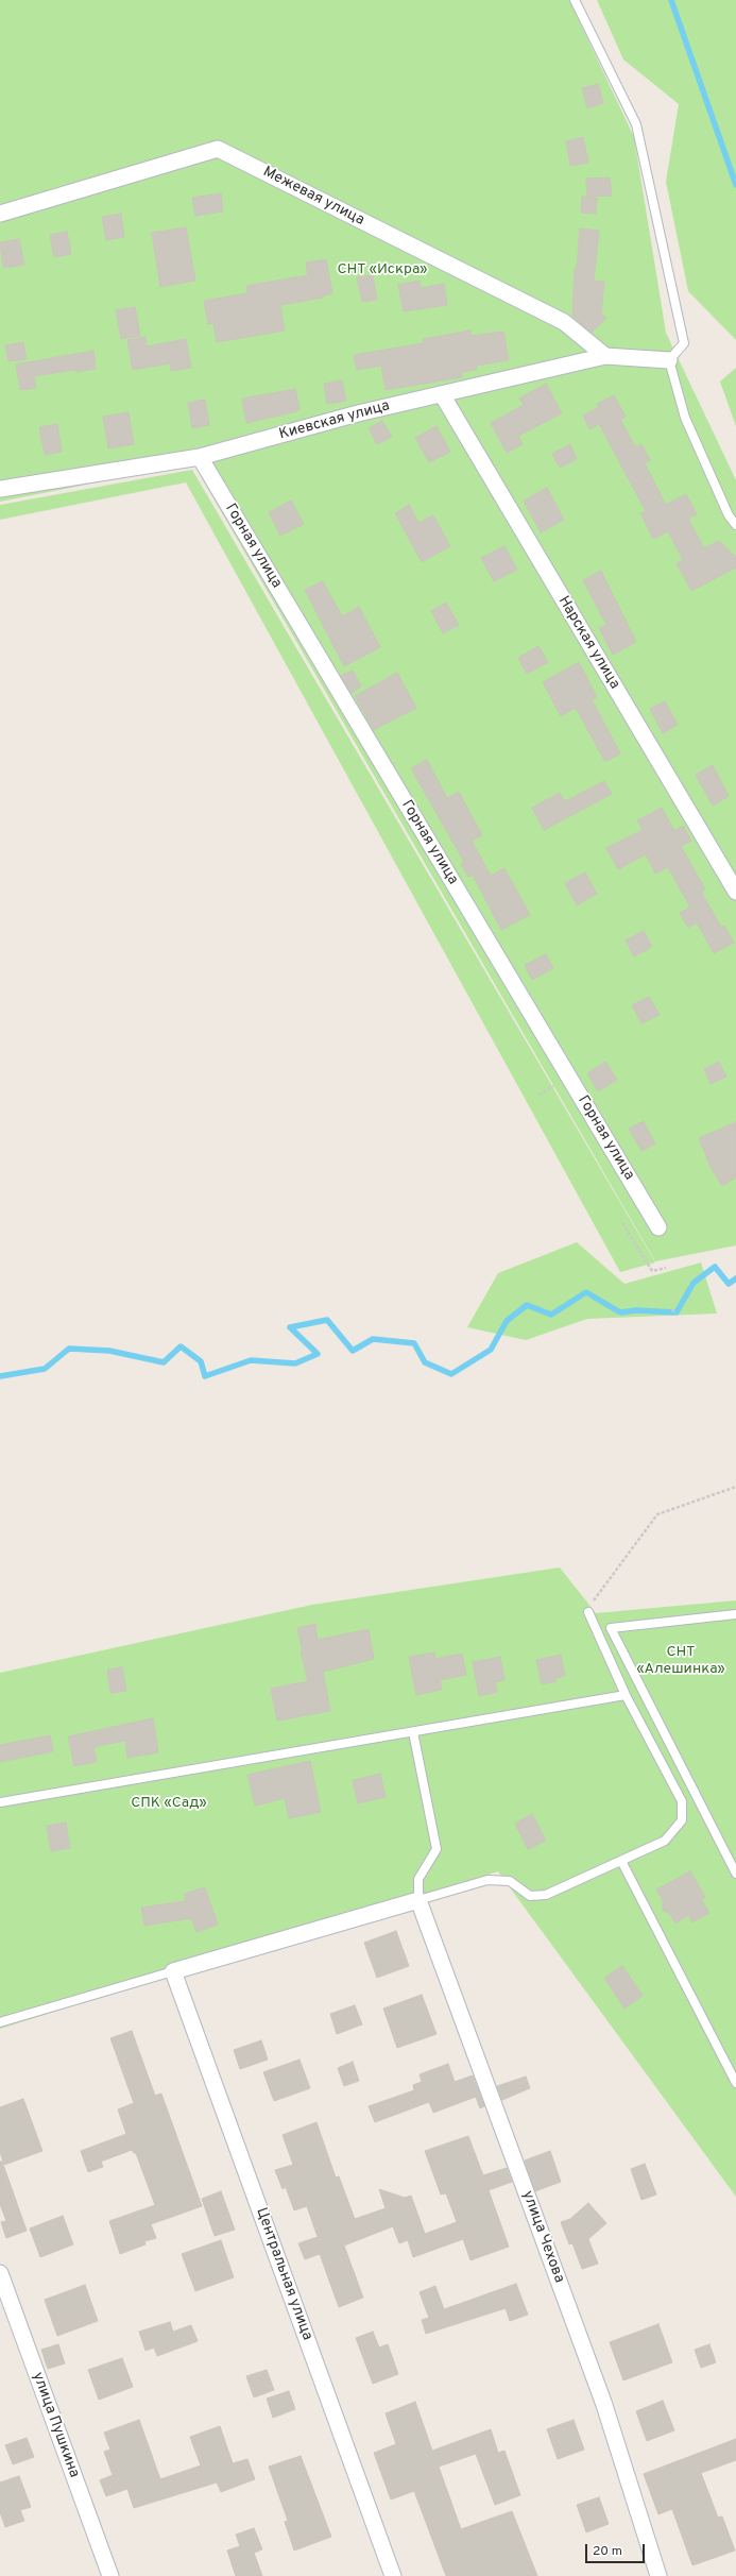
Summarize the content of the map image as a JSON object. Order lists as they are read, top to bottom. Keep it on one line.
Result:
{"streets":{"street":["Межевая улица","Киевская улица","Горная улица","Нарская улица","улица Чехова","Центральная улица","улица Пушкина"]},"crossings":[["Межевая улица","Киевская улица"],["Киевская улица","Горная улица"],["Киевская улица","Нарская улица"]],"parks":["СНТ «Искра»","СНТ «Алешинка»","СПК «Сад»"],"scale_bar":"20 m"}
